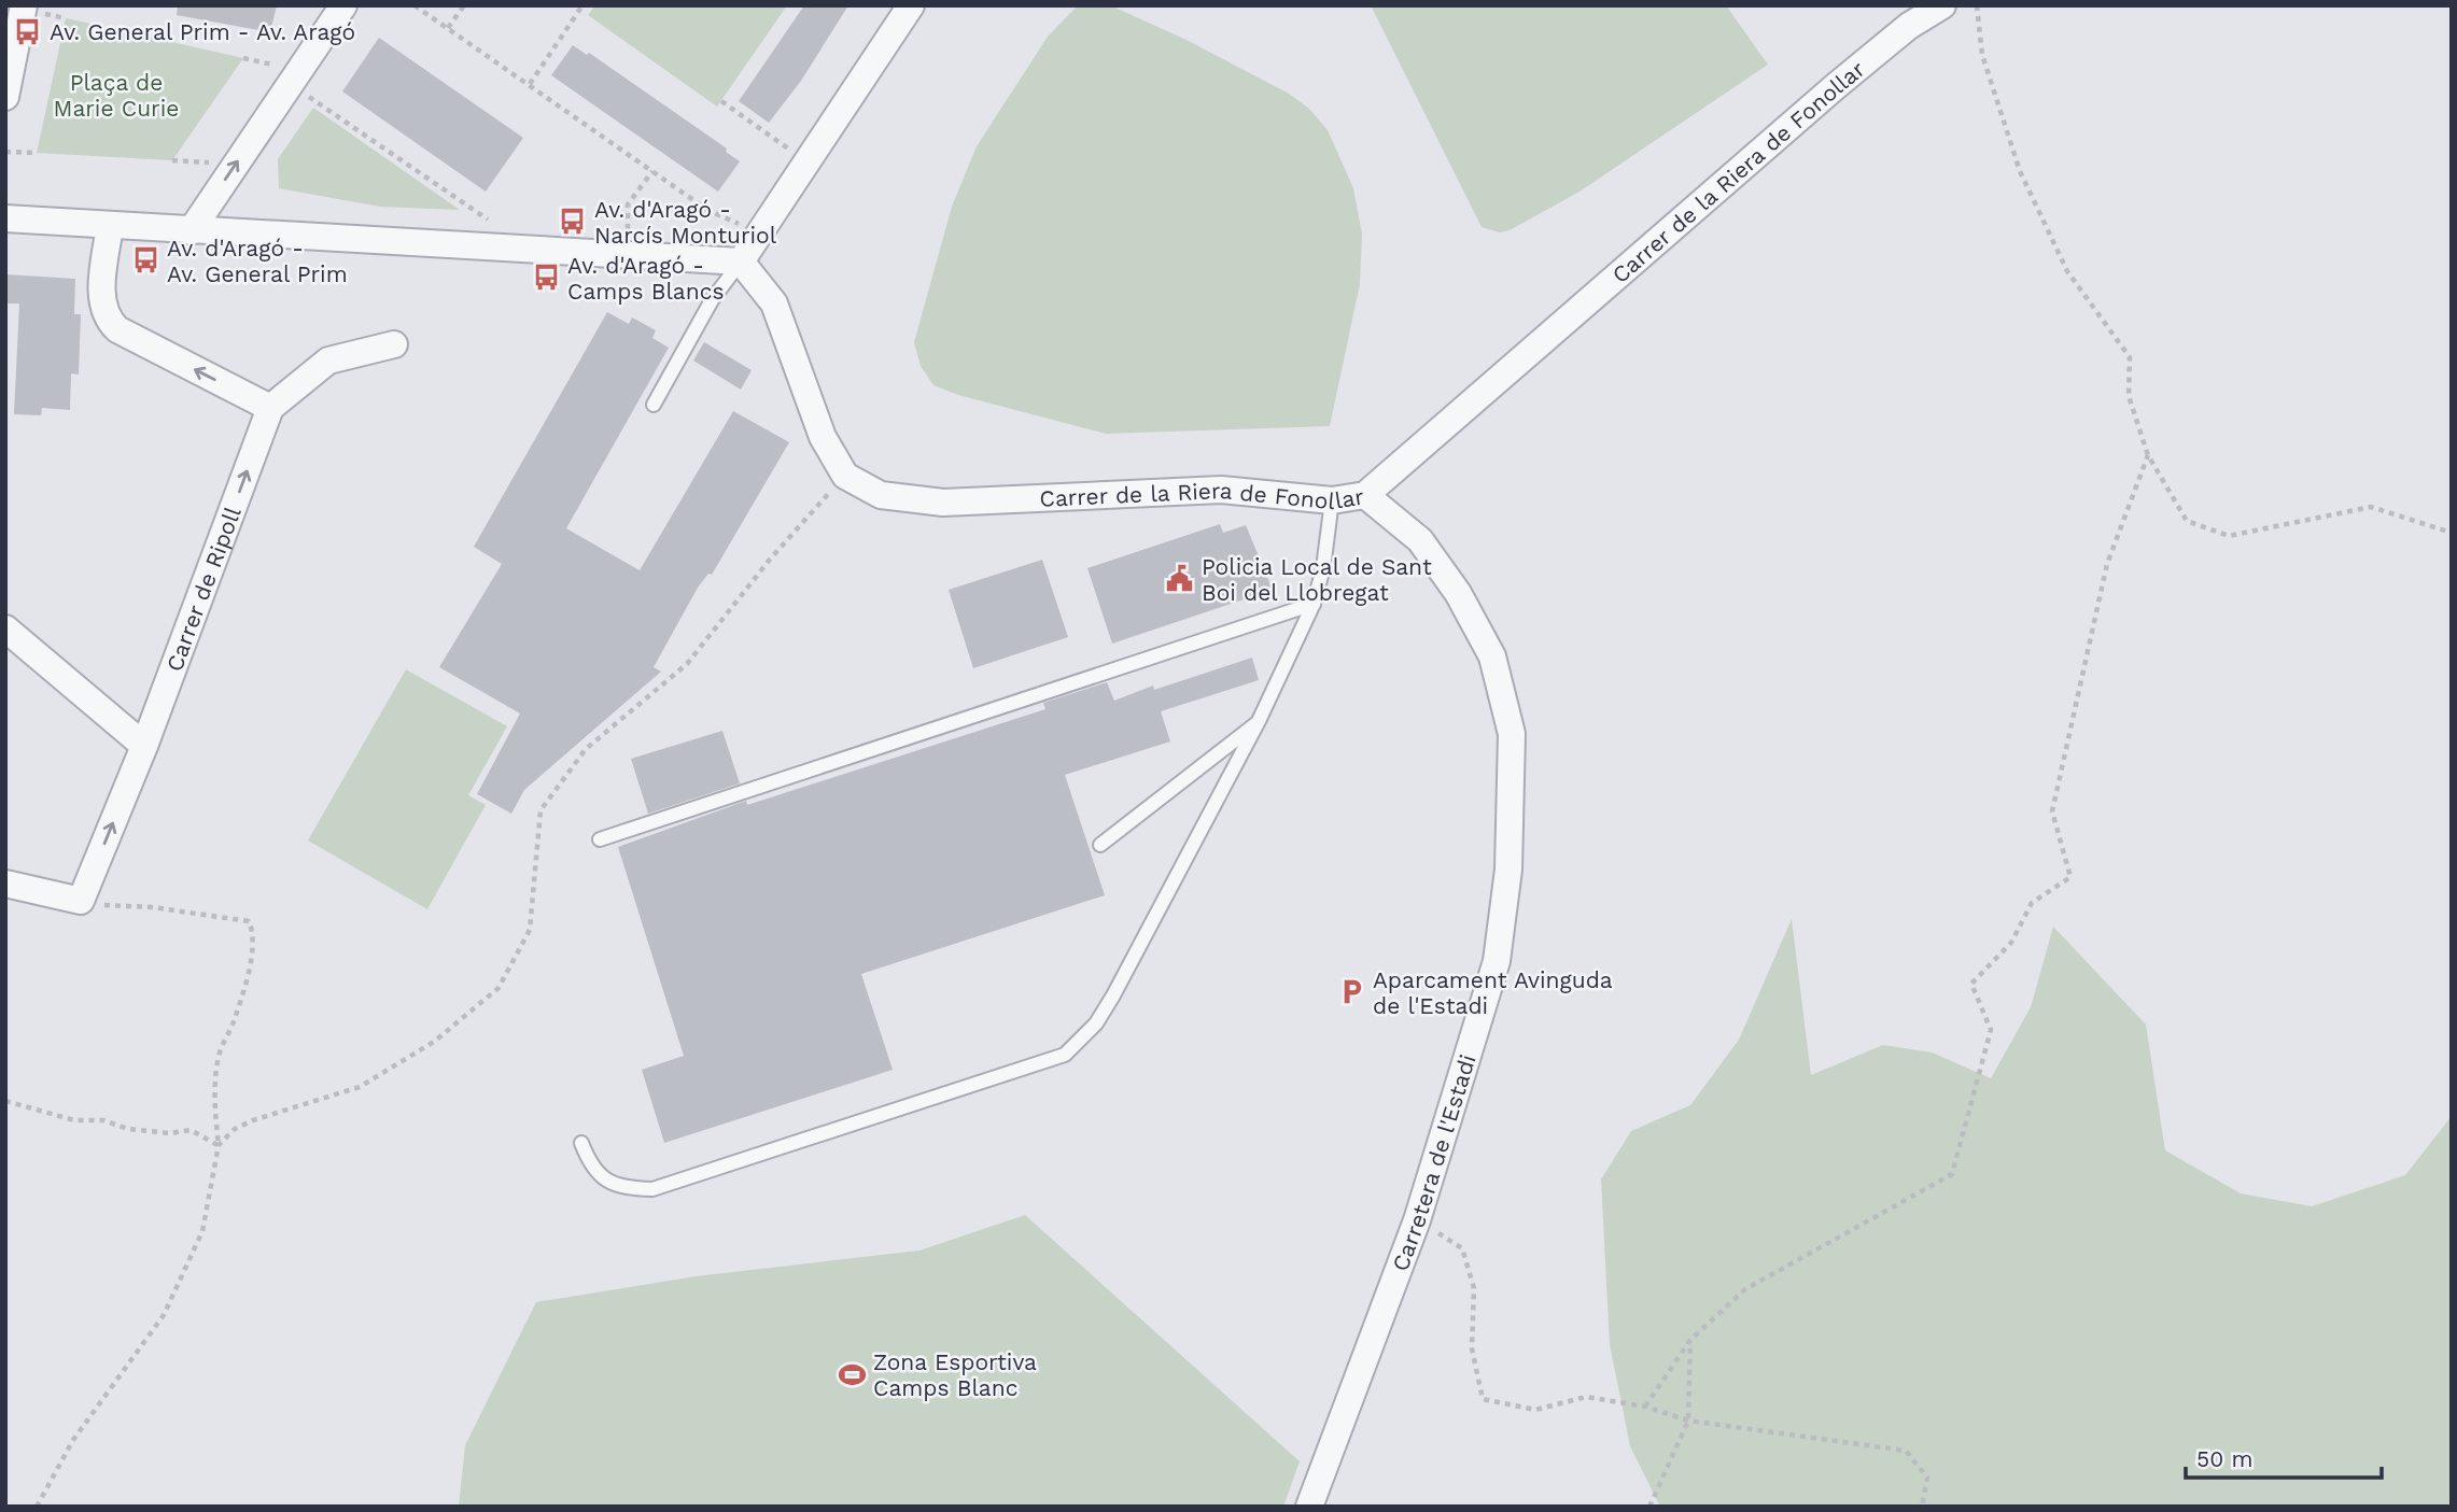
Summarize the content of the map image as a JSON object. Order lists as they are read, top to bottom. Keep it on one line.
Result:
{"streets":{"street":["Carrer de la Riera de Fonollar","Carrer de Ripoll","Carretera de l'Estadi"]},"crossings":[["Carrer de la Riera de Fonollar","Carretera de l'Estadi"]],"one_way":["Carrer de Ripoll"],"parks":["Plaça de Marie Curie"],"places":{"bus stop":["Av. General Prim - Av. Aragó","Av. d'Aragó - Narcís Monturiol","Av. d'Aragó - Av. General Prim","Av. d'Aragó - Camps Blancs"],"public building":["Policia Local de Sant Boi del Llobregat"],"parking":["Aparcament Avinguda de l'Estadi"],"sports":["Zona Esportiva Camps Blanc"]},"scale_bar":"50 m"}
